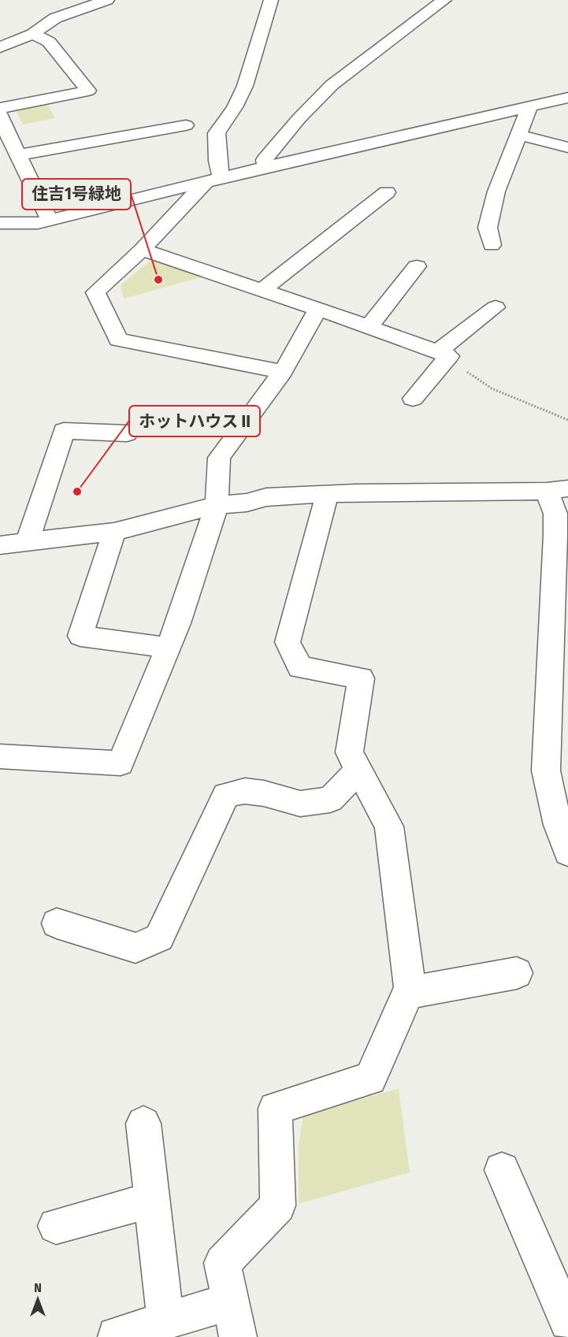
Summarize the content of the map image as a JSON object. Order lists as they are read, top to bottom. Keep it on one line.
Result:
{"places":["住吉1号緑地","ホットハウス II"],"north":"top"}
